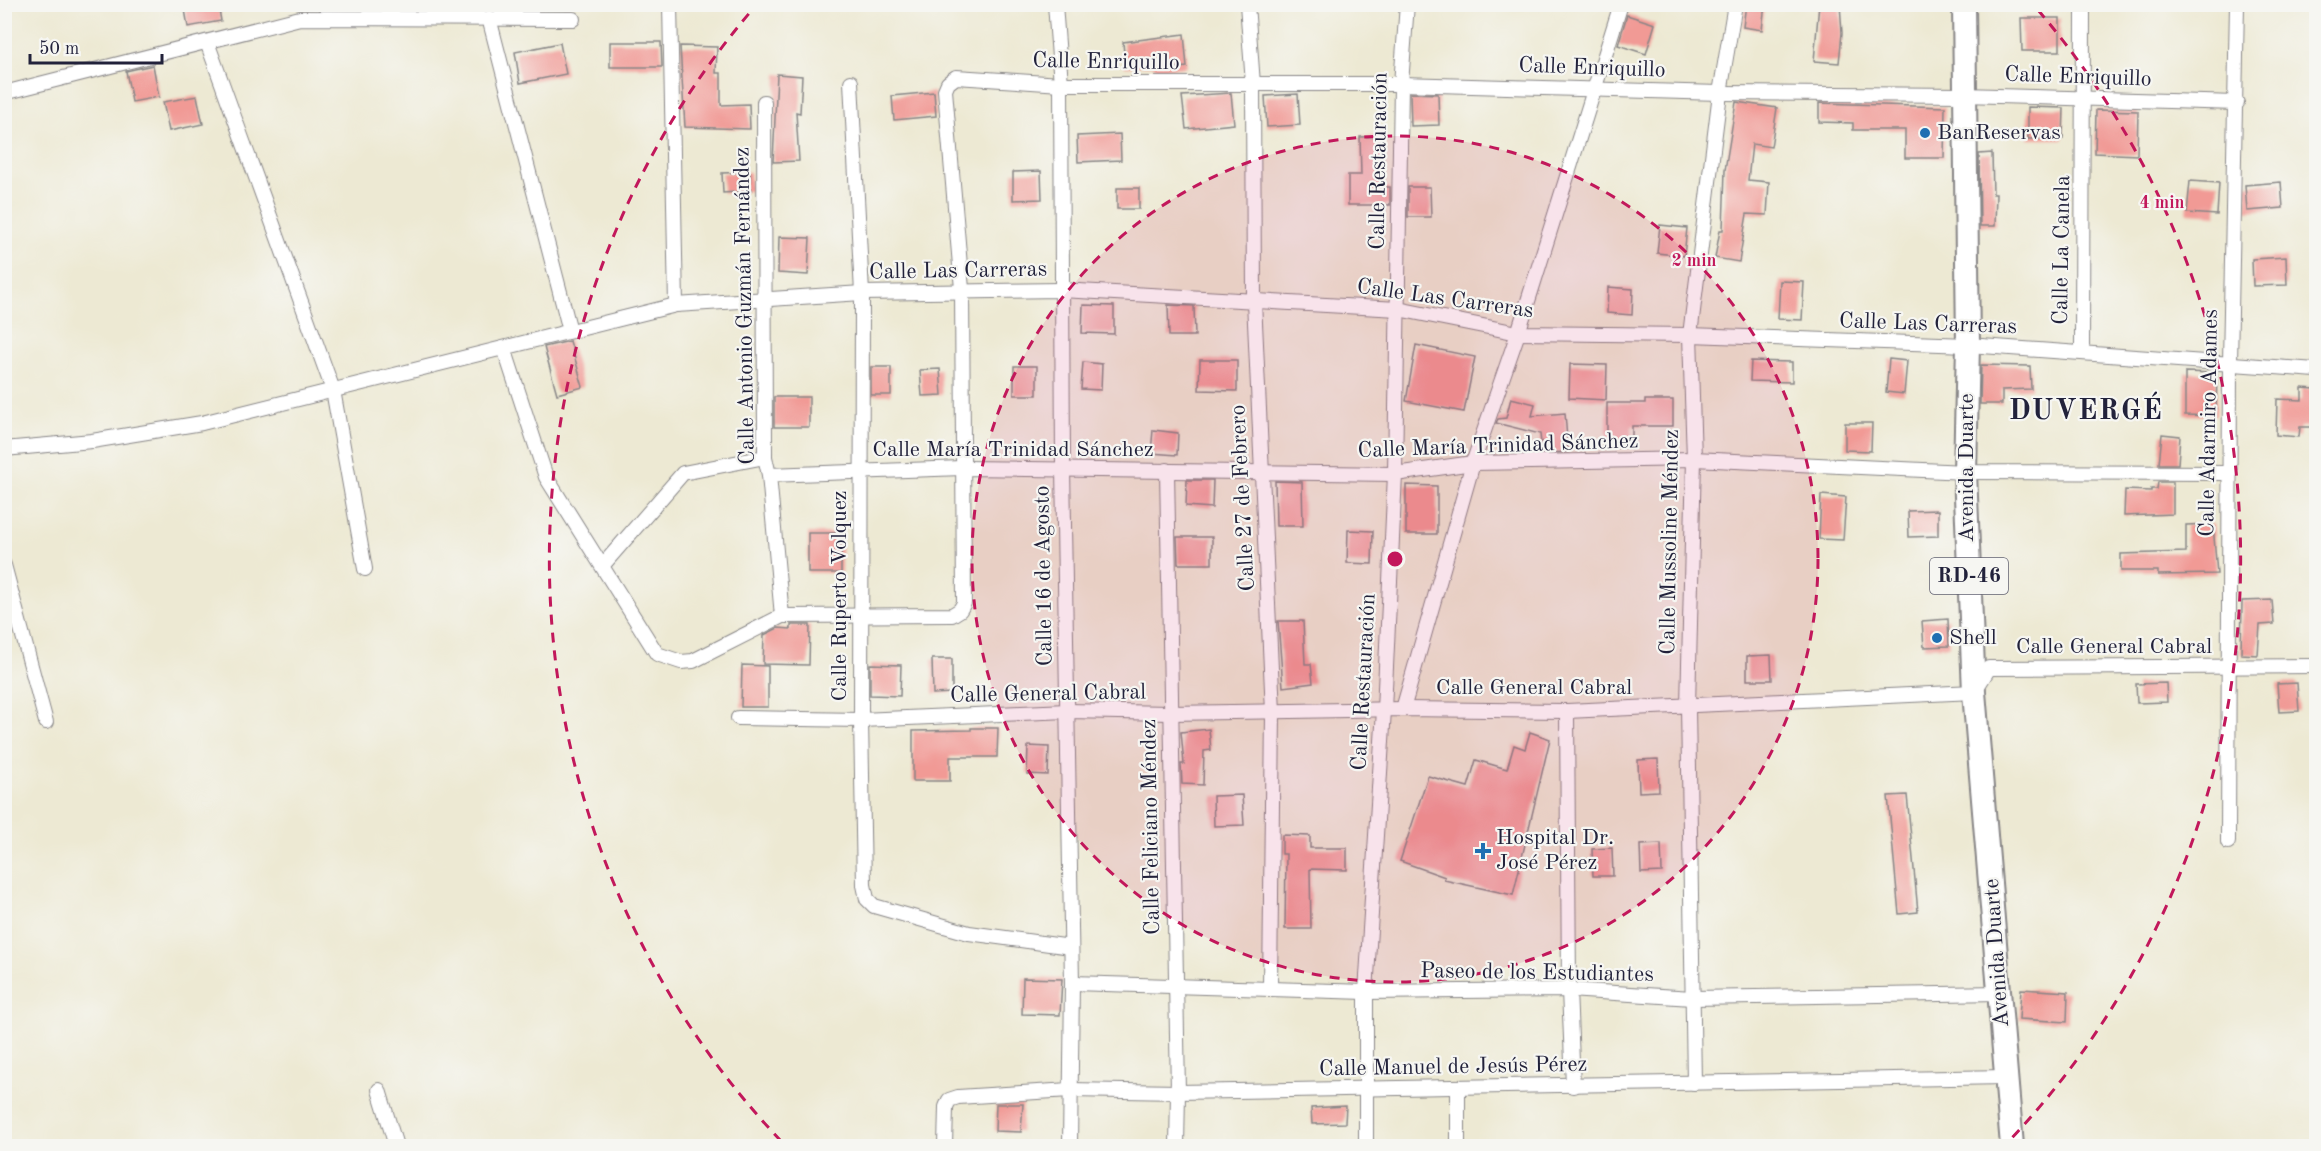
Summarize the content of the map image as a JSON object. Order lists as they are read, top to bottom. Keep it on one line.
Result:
{"streets":{"main road":["Avenida Duarte","RD-46"],"street":["Calle Enriquillo","Calle Restauración","Calle La Canela","Calle Las Carreras","Calle Antonio Guzmán Fernández","Calle Adarmiro Adames","Calle María Trinidad Sánchez","Calle 27 de Febrero","Calle Mussoline Méndez","Calle 16 de Agosto","Calle Ruperto Volquez","Calle General Cabral","Calle Feliciano Méndez","Paseo de los Estudiantes","Calle Manuel de Jesús Pérez"]},"crossings":[["Calle Enriquillo","Calle Restauración"],["Calle Enriquillo","Calle La Canela"],["Calle Enriquillo","Calle Las Carreras"],["Calle Enriquillo","Calle Adarmiro Adames"],["Calle Enriquillo","Avenida Duarte"],["Calle Enriquillo","Calle 27 de Febrero"],["Calle Enriquillo","Calle Mussoline Méndez"],["Calle Enriquillo","Calle 16 de Agosto"],["Calle Restauración","Calle Las Carreras"],["Calle Restauración","Calle María Trinidad Sánchez"],["Calle Restauración","Calle General Cabral"],["Calle Restauración","Paseo de los Estudiantes"],["Calle Restauración","Calle Manuel de Jesús Pérez"],["Calle La Canela","Calle Las Carreras"],["Calle Las Carreras","Calle Antonio Guzmán Fernández"],["Calle Las Carreras","Calle Adarmiro Adames"],["Calle Las Carreras","Avenida Duarte"],["Calle Las Carreras","Calle 27 de Febrero"],["Calle Las Carreras","Calle Mussoline Méndez"],["Calle Las Carreras","Calle 16 de Agosto"],["Calle Las Carreras","Calle Ruperto Volquez"],["Calle Antonio Guzmán Fernández","Calle María Trinidad Sánchez"],["Calle Adarmiro Adames","Calle María Trinidad Sánchez"],["Calle Adarmiro Adames","Calle General Cabral"],["Calle María Trinidad Sánchez","Avenida Duarte"],["Calle María Trinidad Sánchez","Calle 27 de Febrero"],["Calle María Trinidad Sánchez","Calle Mussoline Méndez"],["Calle María Trinidad Sánchez","Calle 16 de Agosto"],["Calle María Trinidad Sánchez","Calle Ruperto Volquez"],["Calle María Trinidad Sánchez","Calle Feliciano Méndez"],["Avenida Duarte","Calle General Cabral"],["Avenida Duarte","Paseo de los Estudiantes"],["Avenida Duarte","Calle Manuel de Jesús Pérez"],["Calle 27 de Febrero","Calle General Cabral"],["Calle 27 de Febrero","Paseo de los Estudiantes"],["Calle Mussoline Méndez","Calle General Cabral"],["Calle Mussoline Méndez","Paseo de los Estudiantes"],["Calle Mussoline Méndez","Calle Manuel de Jesús Pérez"],["Calle 16 de Agosto","Calle Ruperto Volquez"],["Calle 16 de Agosto","Calle General Cabral"],["Calle 16 de Agosto","Paseo de los Estudiantes"],["Calle 16 de Agosto","Calle Manuel de Jesús Pérez"],["Calle Ruperto Volquez","Calle General Cabral"],["Calle General Cabral","Calle Feliciano Méndez"],["Calle Feliciano Méndez","Paseo de los Estudiantes"],["Calle Feliciano Méndez","Calle Manuel de Jesús Pérez"]],"districts":["DUVERGÉ"],"places":{"other":["BanReservas","Shell"],"health":["Hospital Dr. José Pérez"]},"scale_bar":"50 m","rings":["4 min","2 min"]}
